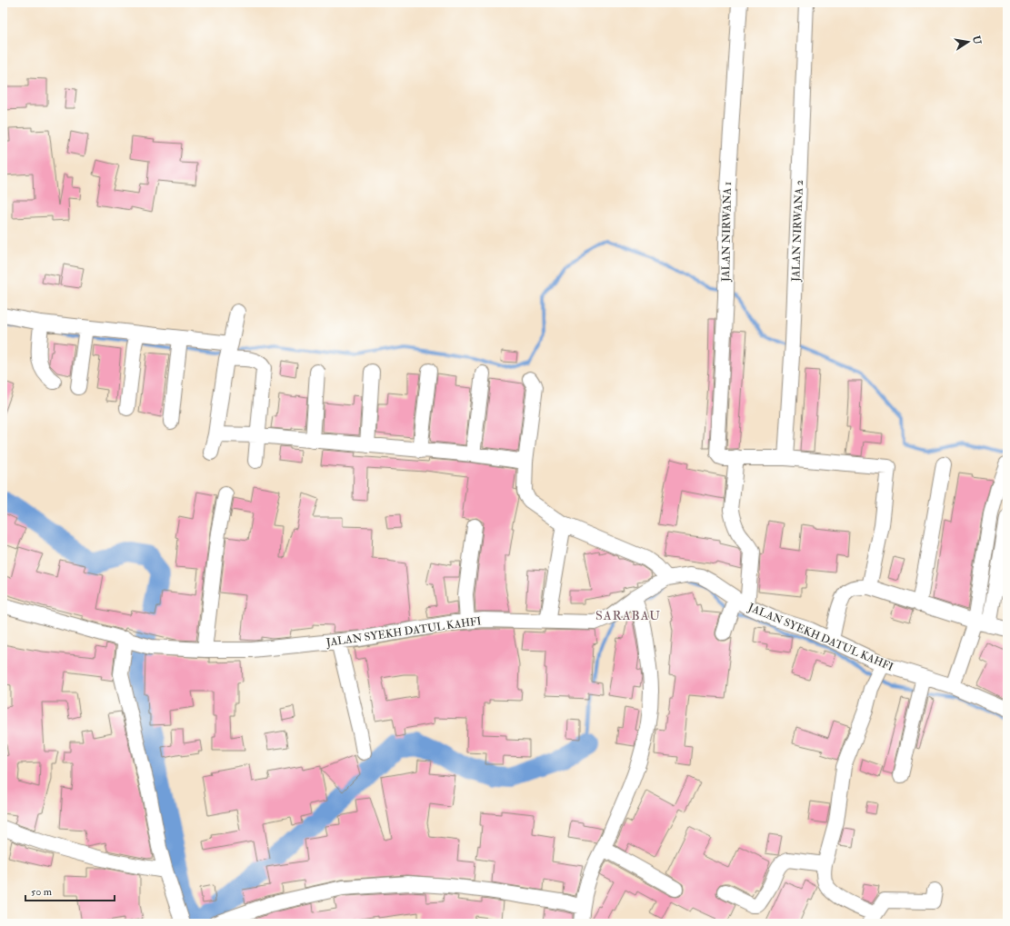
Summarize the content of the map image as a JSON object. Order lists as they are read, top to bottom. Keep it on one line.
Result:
{"streets":{"street":["JALAN NIRWANA 2","JALAN NIRWANA 1","JALAN SYEKH DATUL KAHFI"]},"districts":["SARABAU"],"scale_bar":"50 m","north":"right"}
